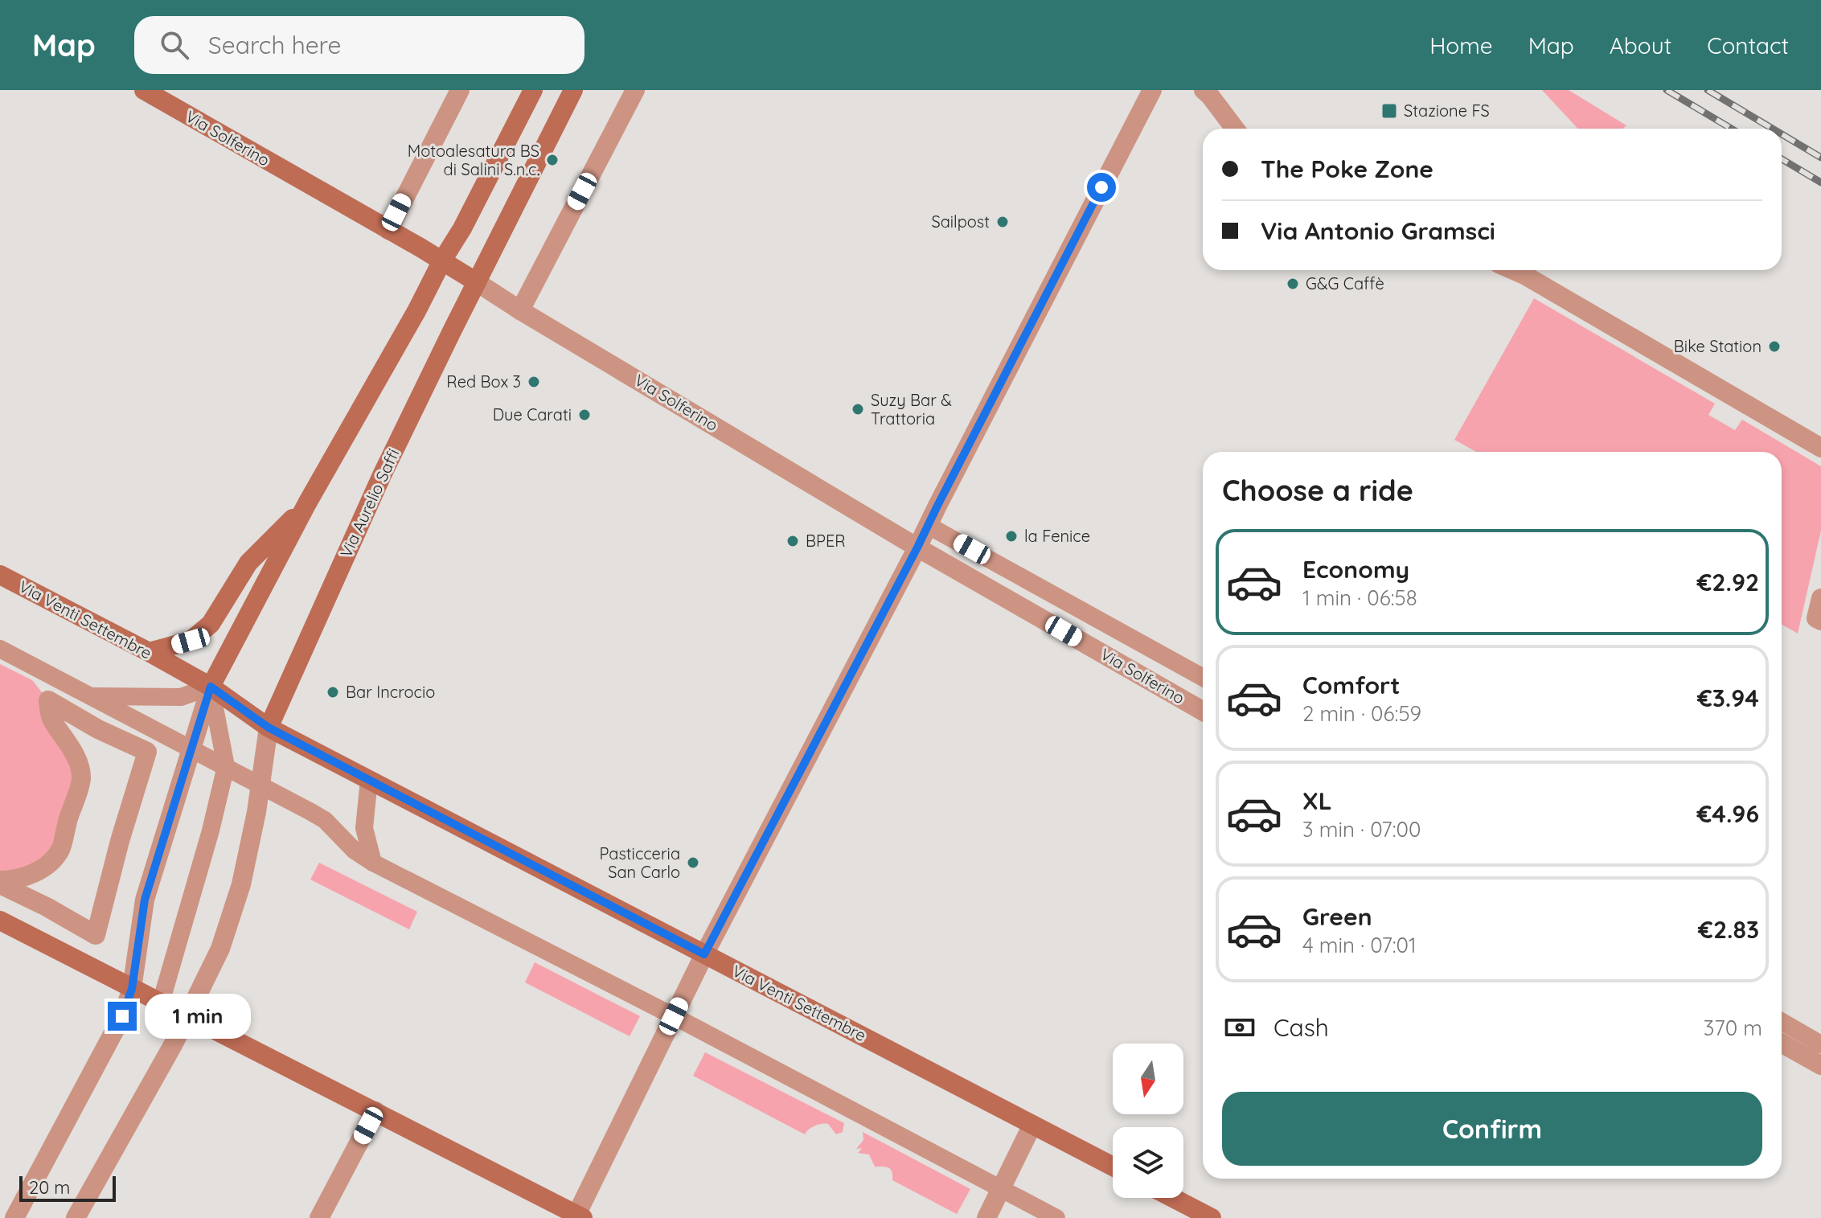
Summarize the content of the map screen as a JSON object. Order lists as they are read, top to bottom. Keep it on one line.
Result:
{"streets":{"main road":["Via Solferino","Via Aurelio Saffi","Via Venti Settembre"]},"crossings":[["Via Solferino","Via Aurelio Saffi"],["Via Aurelio Saffi","Via Venti Settembre"]],"places":{"transit":["Stazione FS"],"other":["Motoalesatura BS di Salini S.n.c.","Sailpost","G&G Caffè","Bike Station","Red Box 3","Suzy Bar & Trattoria","Due Carati","la Fenice","BPER","Bar Incrocio","Pasticceria San Carlo"]},"scale_bar":"20 m","north":"bottom","page":{"header":"Map","search":"Search here","nav":["Home","Map","About","Contact"],"banner":["The Poke Zone","Via Antonio Gramsci"],"heading":"Choose a ride","list":[{"name":"Economy","note":"1 min · 06:58","value":"€2.92"},{"name":"Comfort","note":"2 min · 06:59","value":"€3.94"},{"name":"XL","note":"3 min · 07:00","value":"€4.96"},{"name":"Green","note":"4 min · 07:01","value":"€2.83"}],"pay":["Cash","370 m"],"bubble":"1 min","buttons":"Confirm","scale":"20 m"}}
